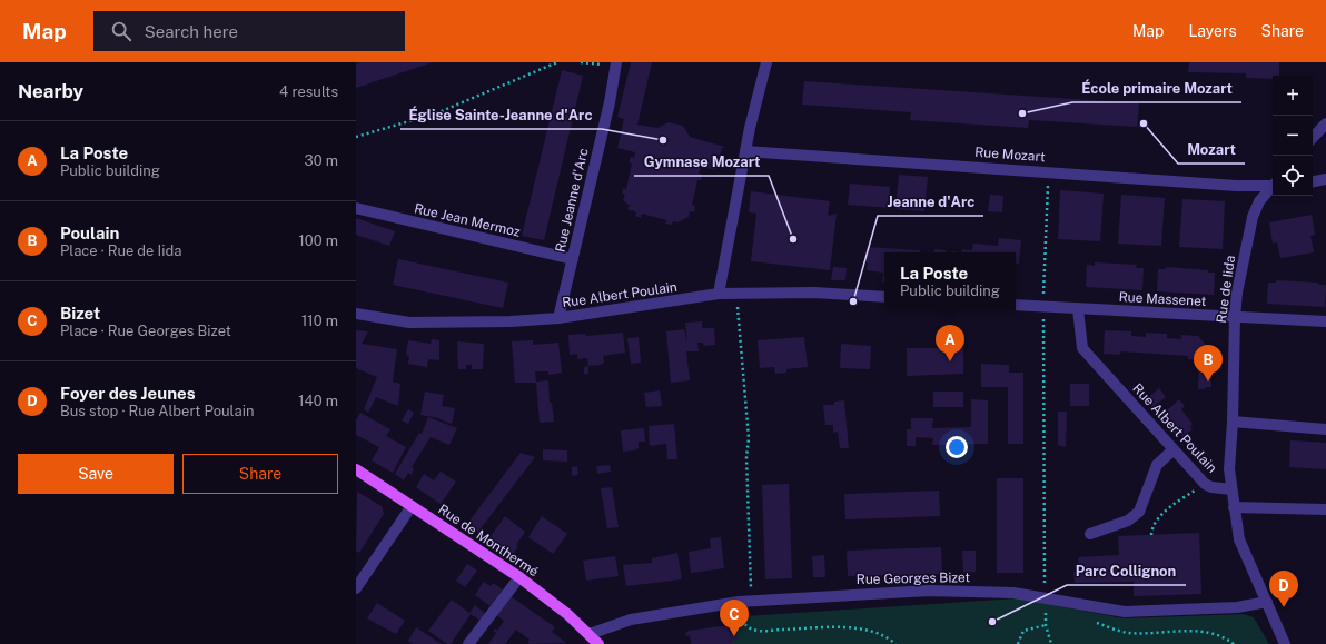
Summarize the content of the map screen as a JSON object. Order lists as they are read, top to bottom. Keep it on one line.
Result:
{"streets":{"main road":["Rue de Monthermé"],"street":["Rue Mozart","Rue Jeanne d'Arc","Rue Jean Mermoz","Rue de Iida","Rue Albert Poulain","Rue Massenet","Rue Georges Bizet"]},"crossings":[["Rue Jeanne d'Arc","Rue Jean Mermoz"],["Rue Jeanne d'Arc","Rue Albert Poulain"],["Rue de Iida","Rue Albert Poulain"],["Rue de Iida","Rue Massenet"],["Rue Albert Poulain","Rue Massenet"],["Rue de Monthermé","Rue Georges Bizet"]],"places":["École primaire Mozart","Mozart","Église Sainte-Jeanne d'Arc","Gymnase Mozart","Jeanne d'Arc","Parc Collignon"],"page":{"header":"Map","search":"Search here","nav":["Map","Layers","Share"],"heading":["Nearby","4 results"],"map_buttons":["+","−"],"list":[{"mark":"A","name":"La Poste","note":"Public building","value":"30 m"},{"mark":"B","name":"Poulain","note":"Place · Rue de Iida","value":"100 m"},{"mark":"C","name":"Bizet","note":"Place · Rue Georges Bizet","value":"110 m"},{"mark":"D","name":"Foyer des Jeunes","note":"Bus stop · Rue Albert Poulain","value":"140 m"}],"popup":["La Poste","Public building"],"pins":["A","B","D","C"],"buttons":["Save","Share"]}}
